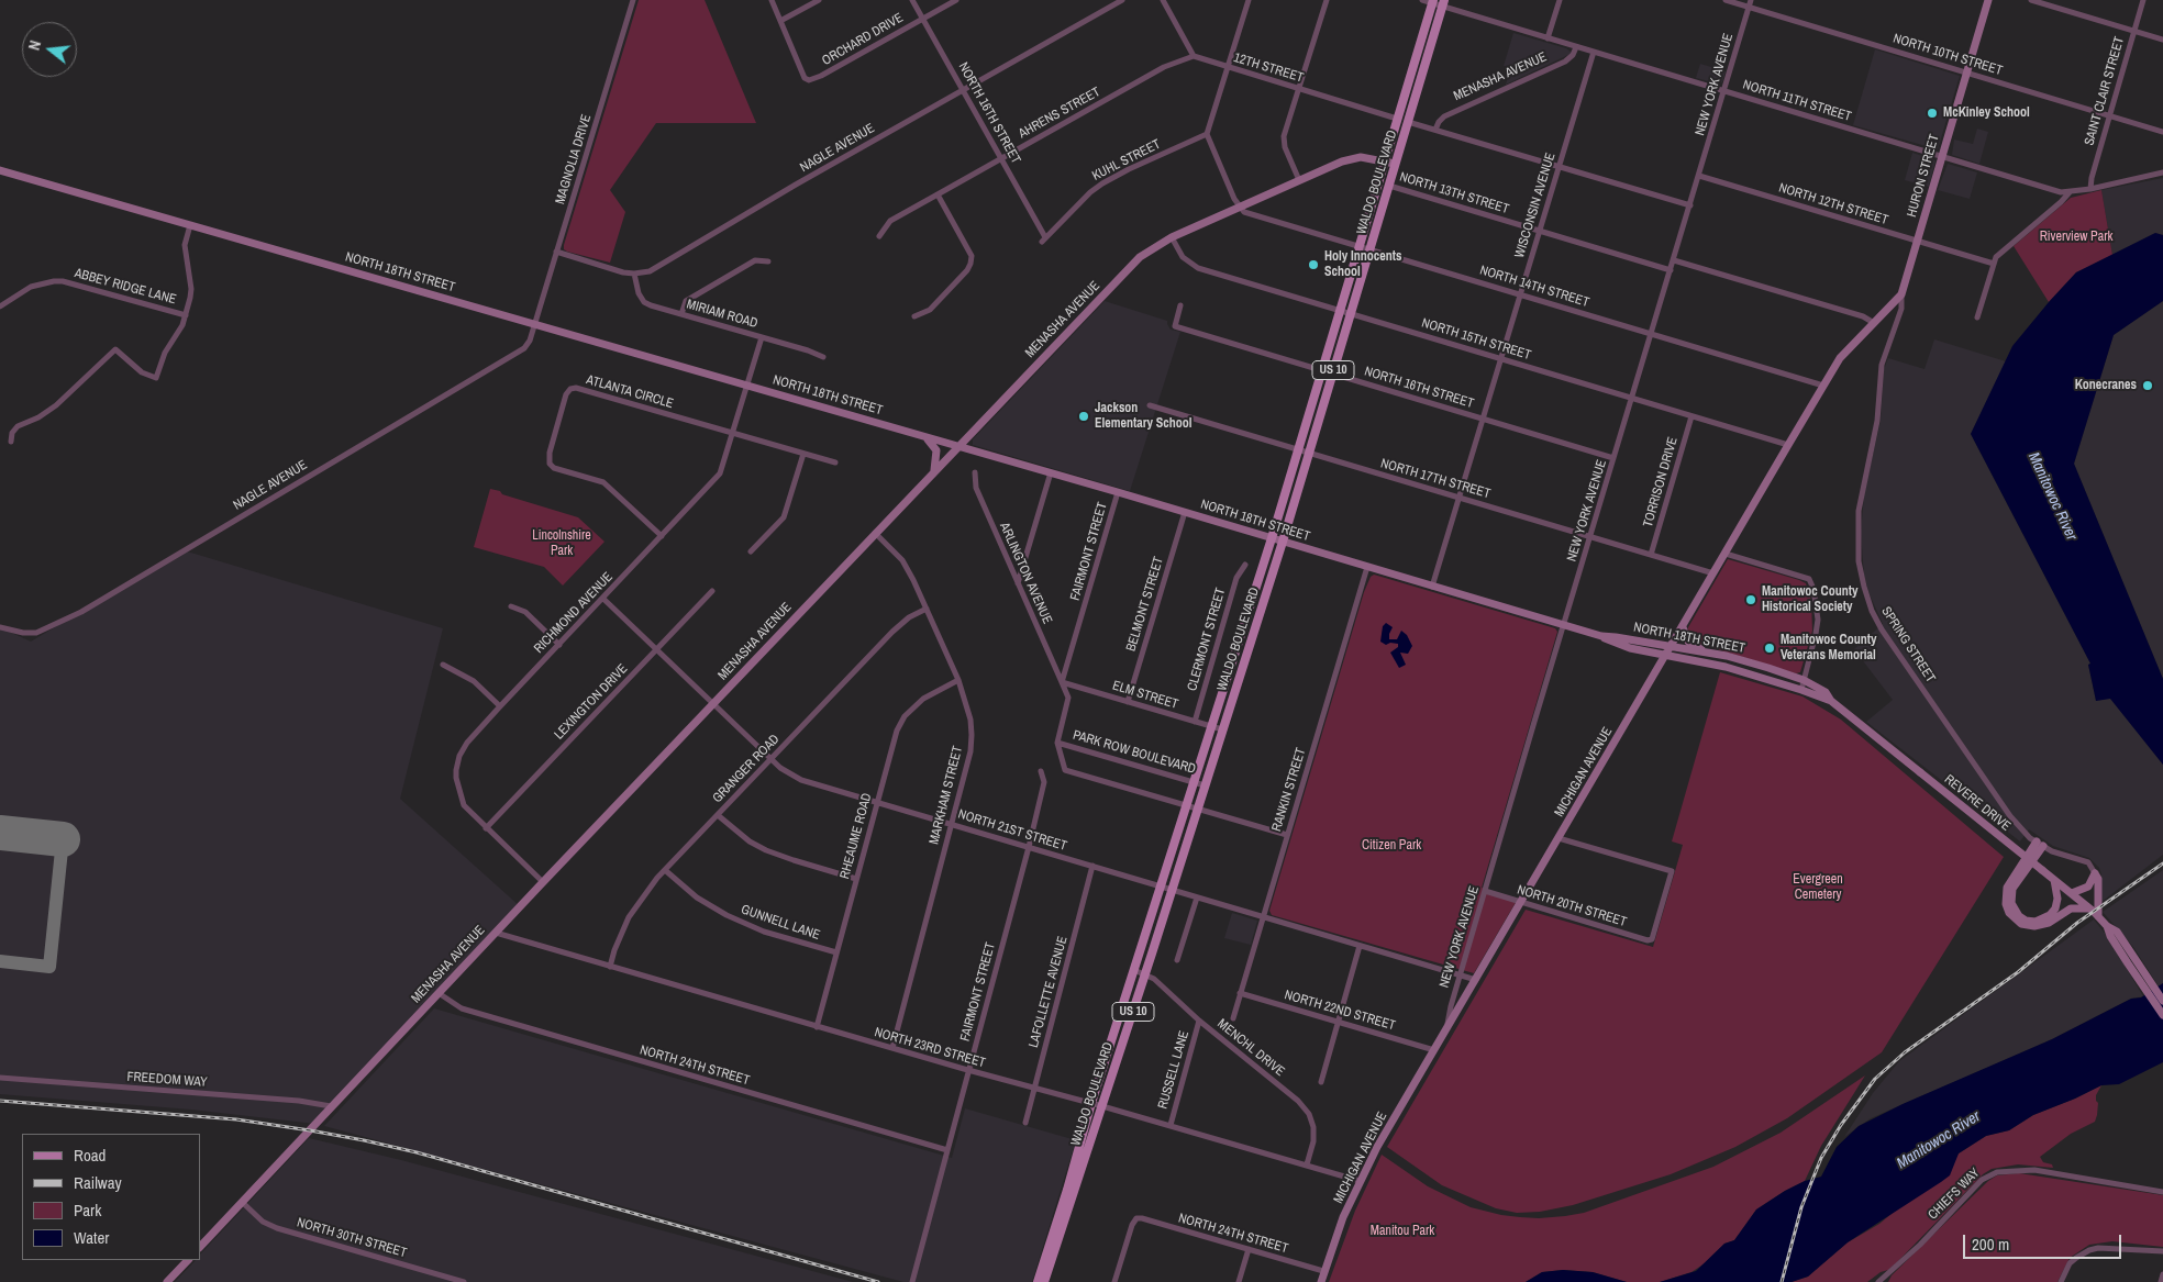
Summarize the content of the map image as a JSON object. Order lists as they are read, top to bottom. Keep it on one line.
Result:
{"streets":{"main road":["WALDO BOULEVARD","US 10"],"street":["ORCHARD DRIVE","NORTH 10TH STREET","12TH STREET","MENASHA AVENUE","NEW YORK AVENUE","SAINT CLAIR STREET","NORTH 11TH STREET","NORTH 16TH STREET","AHRENS STREET","NAGLE AVENUE","MAGNOLIA DRIVE","KUHL STREET","HURON STREET","NORTH 13TH STREET","NORTH 12TH STREET","WISCONSIN AVENUE","NORTH 18TH STREET","ABBEY RIDGE LANE","NORTH 14TH STREET","MIRIAM ROAD","NORTH 15TH STREET","ATLANTA CIRCLE","NORTH 17TH STREET","TORRISON DRIVE","FAIRMONT STREET","ARLINGTON AVENUE","BELMONT STREET","RICHMOND AVENUE","CLERMONT STREET","SPRING STREET","ELM STREET","LEXINGTON DRIVE","PARK ROW BOULEVARD","GRANGER ROAD","MICHIGAN AVENUE","RANKIN STREET","MARKHAM STREET","REVERE DRIVE","NORTH 21ST STREET","RHEAUME ROAD","NORTH 20TH STREET","GUNNELL LANE","LAFOLLETTE AVENUE","NORTH 22ND STREET","NORTH 23RD STREET","MENCHL DRIVE","NORTH 24TH STREET","RUSSELL LANE","FREEDOM WAY","CHIEFS WAY","NORTH 30TH STREET"]},"crossings":[["ORCHARD DRIVE","NORTH 16TH STREET"],["NORTH 10TH STREET","NEW YORK AVENUE"],["NORTH 10TH STREET","SAINT CLAIR STREET"],["NORTH 10TH STREET","HURON STREET"],["12TH STREET","AHRENS STREET"],["12TH STREET","WALDO BOULEVARD"],["MENASHA AVENUE","NORTH 11TH STREET"],["MENASHA AVENUE","WALDO BOULEVARD"],["MENASHA AVENUE","NORTH 18TH STREET"],["MENASHA AVENUE","NORTH 14TH STREET"],["MENASHA AVENUE","NORTH 15TH STREET"],["MENASHA AVENUE","RICHMOND AVENUE"],["MENASHA AVENUE","MARKHAM STREET"],["MENASHA AVENUE","NORTH 21ST STREET"],["MENASHA AVENUE","NORTH 23RD STREET"],["MENASHA AVENUE","NORTH 24TH STREET"],["MENASHA AVENUE","FREEDOM WAY"],["MENASHA AVENUE","NORTH 30TH STREET"],["NEW YORK AVENUE","NORTH 11TH STREET"],["NEW YORK AVENUE","NORTH 16TH STREET"],["NEW YORK AVENUE","NORTH 13TH STREET"],["NEW YORK AVENUE","NORTH 12TH STREET"],["NEW YORK AVENUE","NORTH 18TH STREET"],["NEW YORK AVENUE","NORTH 14TH STREET"],["NEW YORK AVENUE","NORTH 15TH STREET"],["NEW YORK AVENUE","NORTH 17TH STREET"],["NEW YORK AVENUE","MICHIGAN AVENUE"],["NEW YORK AVENUE","NORTH 21ST STREET"],["NEW YORK AVENUE","NORTH 20TH STREET"],["NORTH 11TH STREET","HURON STREET"],["NORTH 11TH STREET","WALDO BOULEVARD"],["NORTH 11TH STREET","WISCONSIN AVENUE"],["NORTH 16TH STREET","AHRENS STREET"],["NORTH 16TH STREET","NAGLE AVENUE"],["NORTH 16TH STREET","KUHL STREET"],["NORTH 16TH STREET","WALDO BOULEVARD"],["NORTH 16TH STREET","WISCONSIN AVENUE"],["NAGLE AVENUE","MAGNOLIA DRIVE"],["NAGLE AVENUE","NORTH 18TH STREET"],["NAGLE AVENUE","MIRIAM ROAD"],["MAGNOLIA DRIVE","NORTH 18TH STREET"],["HURON STREET","NORTH 12TH STREET"],["HURON STREET","SPRING STREET"],["HURON STREET","MICHIGAN AVENUE"],["WALDO BOULEVARD","NORTH 13TH STREET"],["WALDO BOULEVARD","NORTH 18TH STREET"],["WALDO BOULEVARD","NORTH 14TH STREET"],["WALDO BOULEVARD","NORTH 15TH STREET"],["WALDO BOULEVARD","NORTH 17TH STREET"],["WALDO BOULEVARD","ELM STREET"],["WALDO BOULEVARD","PARK ROW BOULEVARD"],["WALDO BOULEVARD","NORTH 21ST STREET"],["WALDO BOULEVARD","NORTH 23RD STREET"],["WALDO BOULEVARD","MENCHL DRIVE"],["NORTH 13TH STREET","WISCONSIN AVENUE"],["WISCONSIN AVENUE","NORTH 18TH STREET"],["WISCONSIN AVENUE","NORTH 14TH STREET"],["WISCONSIN AVENUE","NORTH 15TH STREET"],["WISCONSIN AVENUE","NORTH 17TH STREET"],["NORTH 18TH STREET","FAIRMONT STREET"],["NORTH 18TH STREET","BELMONT STREET"],["NORTH 18TH STREET","RICHMOND AVENUE"],["NORTH 18TH STREET","MICHIGAN AVENUE"],["NORTH 18TH STREET","RANKIN STREET"],["NORTH 18TH STREET","REVERE DRIVE"],["NORTH 14TH STREET","MICHIGAN AVENUE"],["MIRIAM ROAD","RICHMOND AVENUE"],["NORTH 15TH STREET","TORRISON DRIVE"],["NORTH 15TH STREET","MICHIGAN AVENUE"],["ATLANTA CIRCLE","RICHMOND AVENUE"],["NORTH 17TH STREET","TORRISON DRIVE"],["NORTH 17TH STREET","MICHIGAN AVENUE"],["FAIRMONT STREET","ARLINGTON AVENUE"],["FAIRMONT STREET","ELM STREET"],["FAIRMONT STREET","PARK ROW BOULEVARD"],["FAIRMONT STREET","NORTH 21ST STREET"],["FAIRMONT STREET","NORTH 23RD STREET"],["FAIRMONT STREET","NORTH 24TH STREET"],["ARLINGTON AVENUE","ELM STREET"],["BELMONT STREET","ELM STREET"],["RICHMOND AVENUE","LEXINGTON DRIVE"],["RICHMOND AVENUE","NORTH 21ST STREET"],["CLERMONT STREET","ELM STREET"],["SPRING STREET","MICHIGAN AVENUE"],["LEXINGTON DRIVE","NORTH 21ST STREET"],["GRANGER ROAD","MARKHAM STREET"],["GRANGER ROAD","NORTH 21ST STREET"],["GRANGER ROAD","GUNNELL LANE"],["GRANGER ROAD","NORTH 23RD STREET"],["MICHIGAN AVENUE","NORTH 21ST STREET"],["MICHIGAN AVENUE","NORTH 20TH STREET"],["MICHIGAN AVENUE","NORTH 22ND STREET"],["MICHIGAN AVENUE","NORTH 23RD STREET"],["MICHIGAN AVENUE","NORTH 24TH STREET"],["RANKIN STREET","NORTH 21ST STREET"],["RANKIN STREET","NORTH 22ND STREET"],["MARKHAM STREET","NORTH 21ST STREET"],["MARKHAM STREET","RHEAUME ROAD"],["MARKHAM STREET","NORTH 23RD STREET"],["NORTH 21ST STREET","RHEAUME ROAD"],["NORTH 21ST STREET","LAFOLLETTE AVENUE"],["RHEAUME ROAD","GUNNELL LANE"],["RHEAUME ROAD","NORTH 23RD STREET"],["LAFOLLETTE AVENUE","NORTH 23RD STREET"],["NORTH 23RD STREET","MENCHL DRIVE"],["NORTH 23RD STREET","RUSSELL LANE"],["MENCHL DRIVE","RUSSELL LANE"]],"water":["Manitowoc River"],"parks":["Riverview Park","Lincolnshire Park","Citizen Park","Evergreen Cemetery","Manitou Park"],"places":["McKinley School","Holy Innocents School","Konecranes","Jackson Elementary School","Manitowoc County Historical Society","Manitowoc County Veterans Memorial"],"legend":["Road","Railway","Park","Water"],"scale_bar":"200 m","north":"left"}
